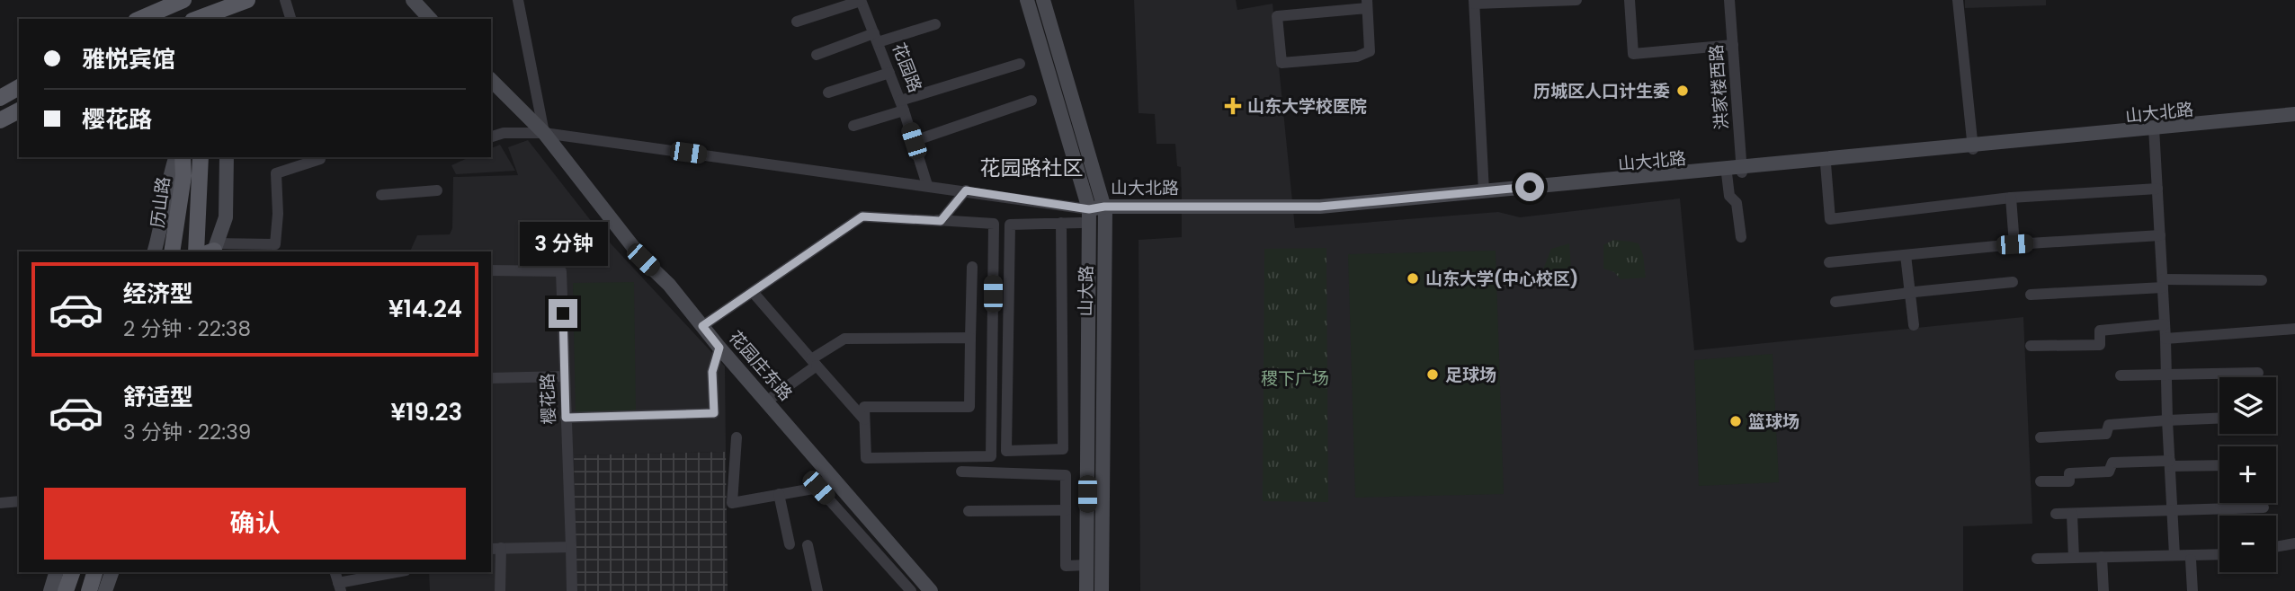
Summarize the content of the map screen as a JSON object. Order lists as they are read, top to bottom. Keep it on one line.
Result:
{"streets":{"main road":["山大北路","历山路","山大路","花园庄东路"],"street":["花园路","洪家楼西路","樱花路"]},"crossings":[["洪家楼西路","山大北路"],["山大北路","山大路"]],"districts":["花园路社区"],"parks":["稷下广场"],"places":{"other":["历城区人口计生委","山东大学(中心校区)","足球场","篮球场"],"health":["山东大学校医院"]},"page":{"banner":["雅悦宾馆","樱花路"],"bubble":"3 分钟","list":[{"name":"经济型","note":"2 分钟 · 22:38","value":"¥14.24"},{"name":"舒适型","note":"3 分钟 · 22:39","value":"¥19.23"}],"map_buttons":["+","−"],"buttons":"确认"}}
